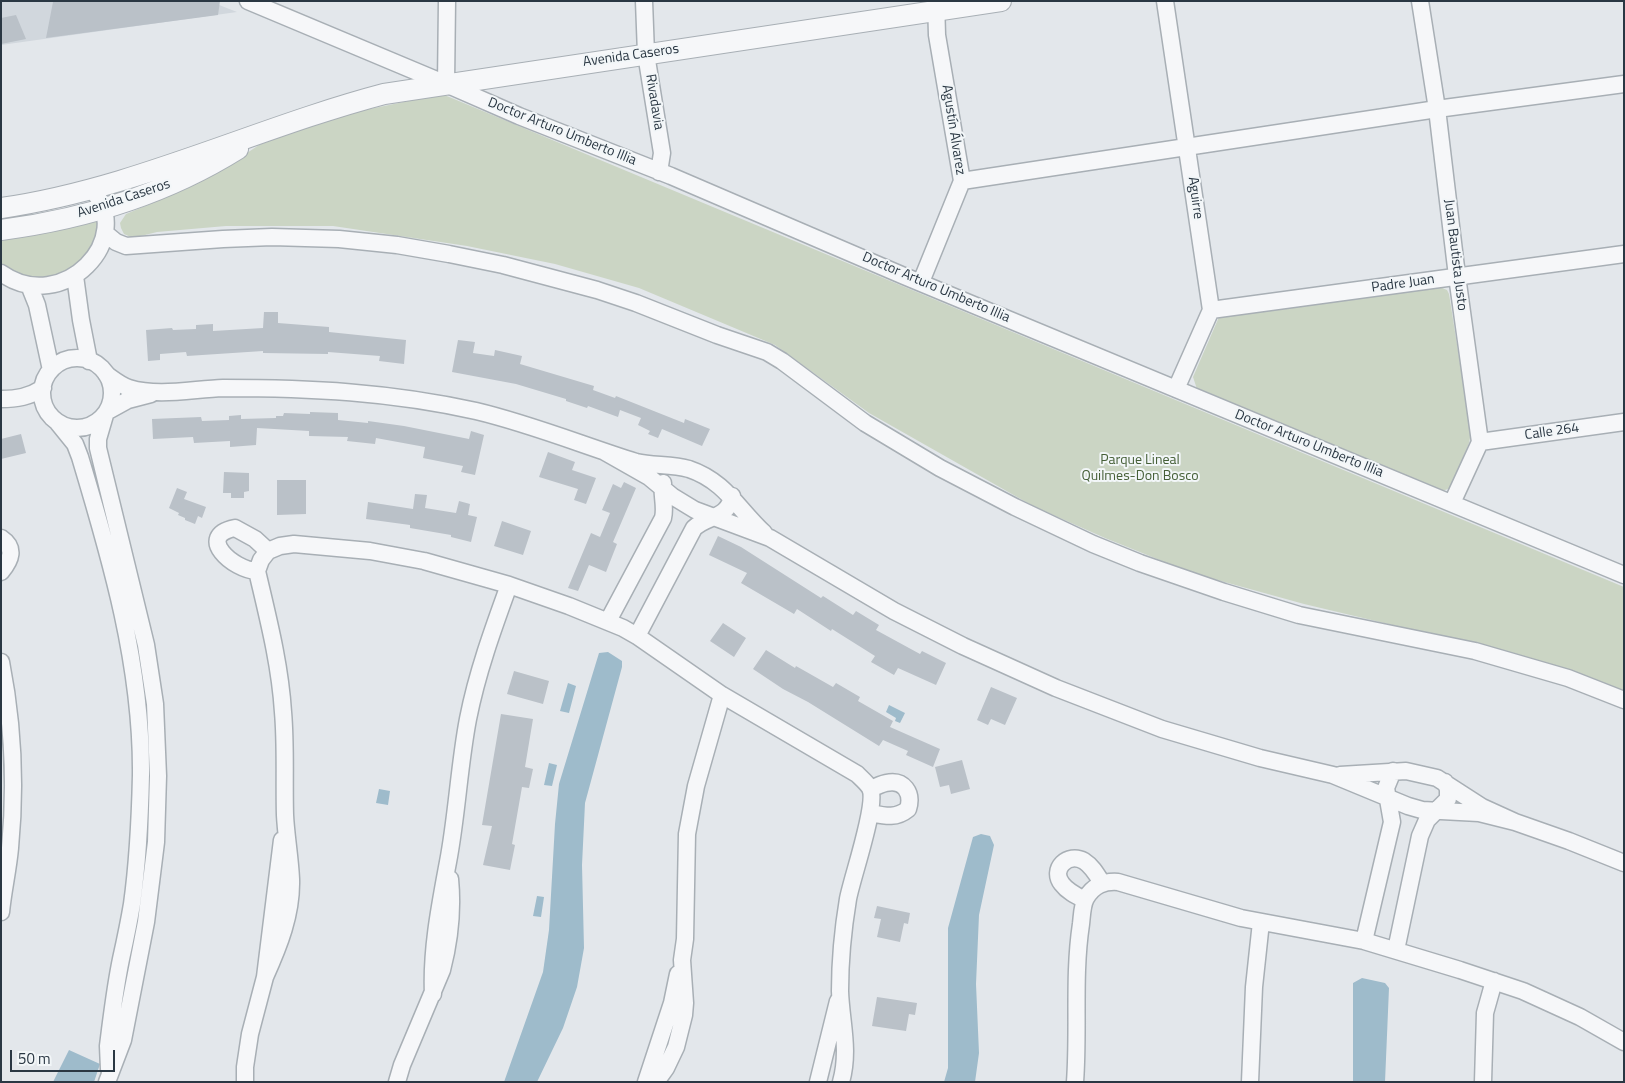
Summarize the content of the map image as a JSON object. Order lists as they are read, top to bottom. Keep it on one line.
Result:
{"streets":{"street":["Avenida Caseros","Rivadavia","Agustín Álvarez","Doctor Arturo Umberto Illia","Aguirre","Juan Bautista Justo","Padre Juan","Calle 264"]},"crossings":[["Avenida Caseros","Rivadavia"],["Avenida Caseros","Agustín Álvarez"],["Avenida Caseros","Doctor Arturo Umberto Illia"],["Rivadavia","Doctor Arturo Umberto Illia"],["Agustín Álvarez","Doctor Arturo Umberto Illia"],["Aguirre","Padre Juan"],["Juan Bautista Justo","Padre Juan"],["Juan Bautista Justo","Calle 264"]],"parks":["Parque Lineal Quilmes-Don Bosco"],"scale_bar":"50 m"}
